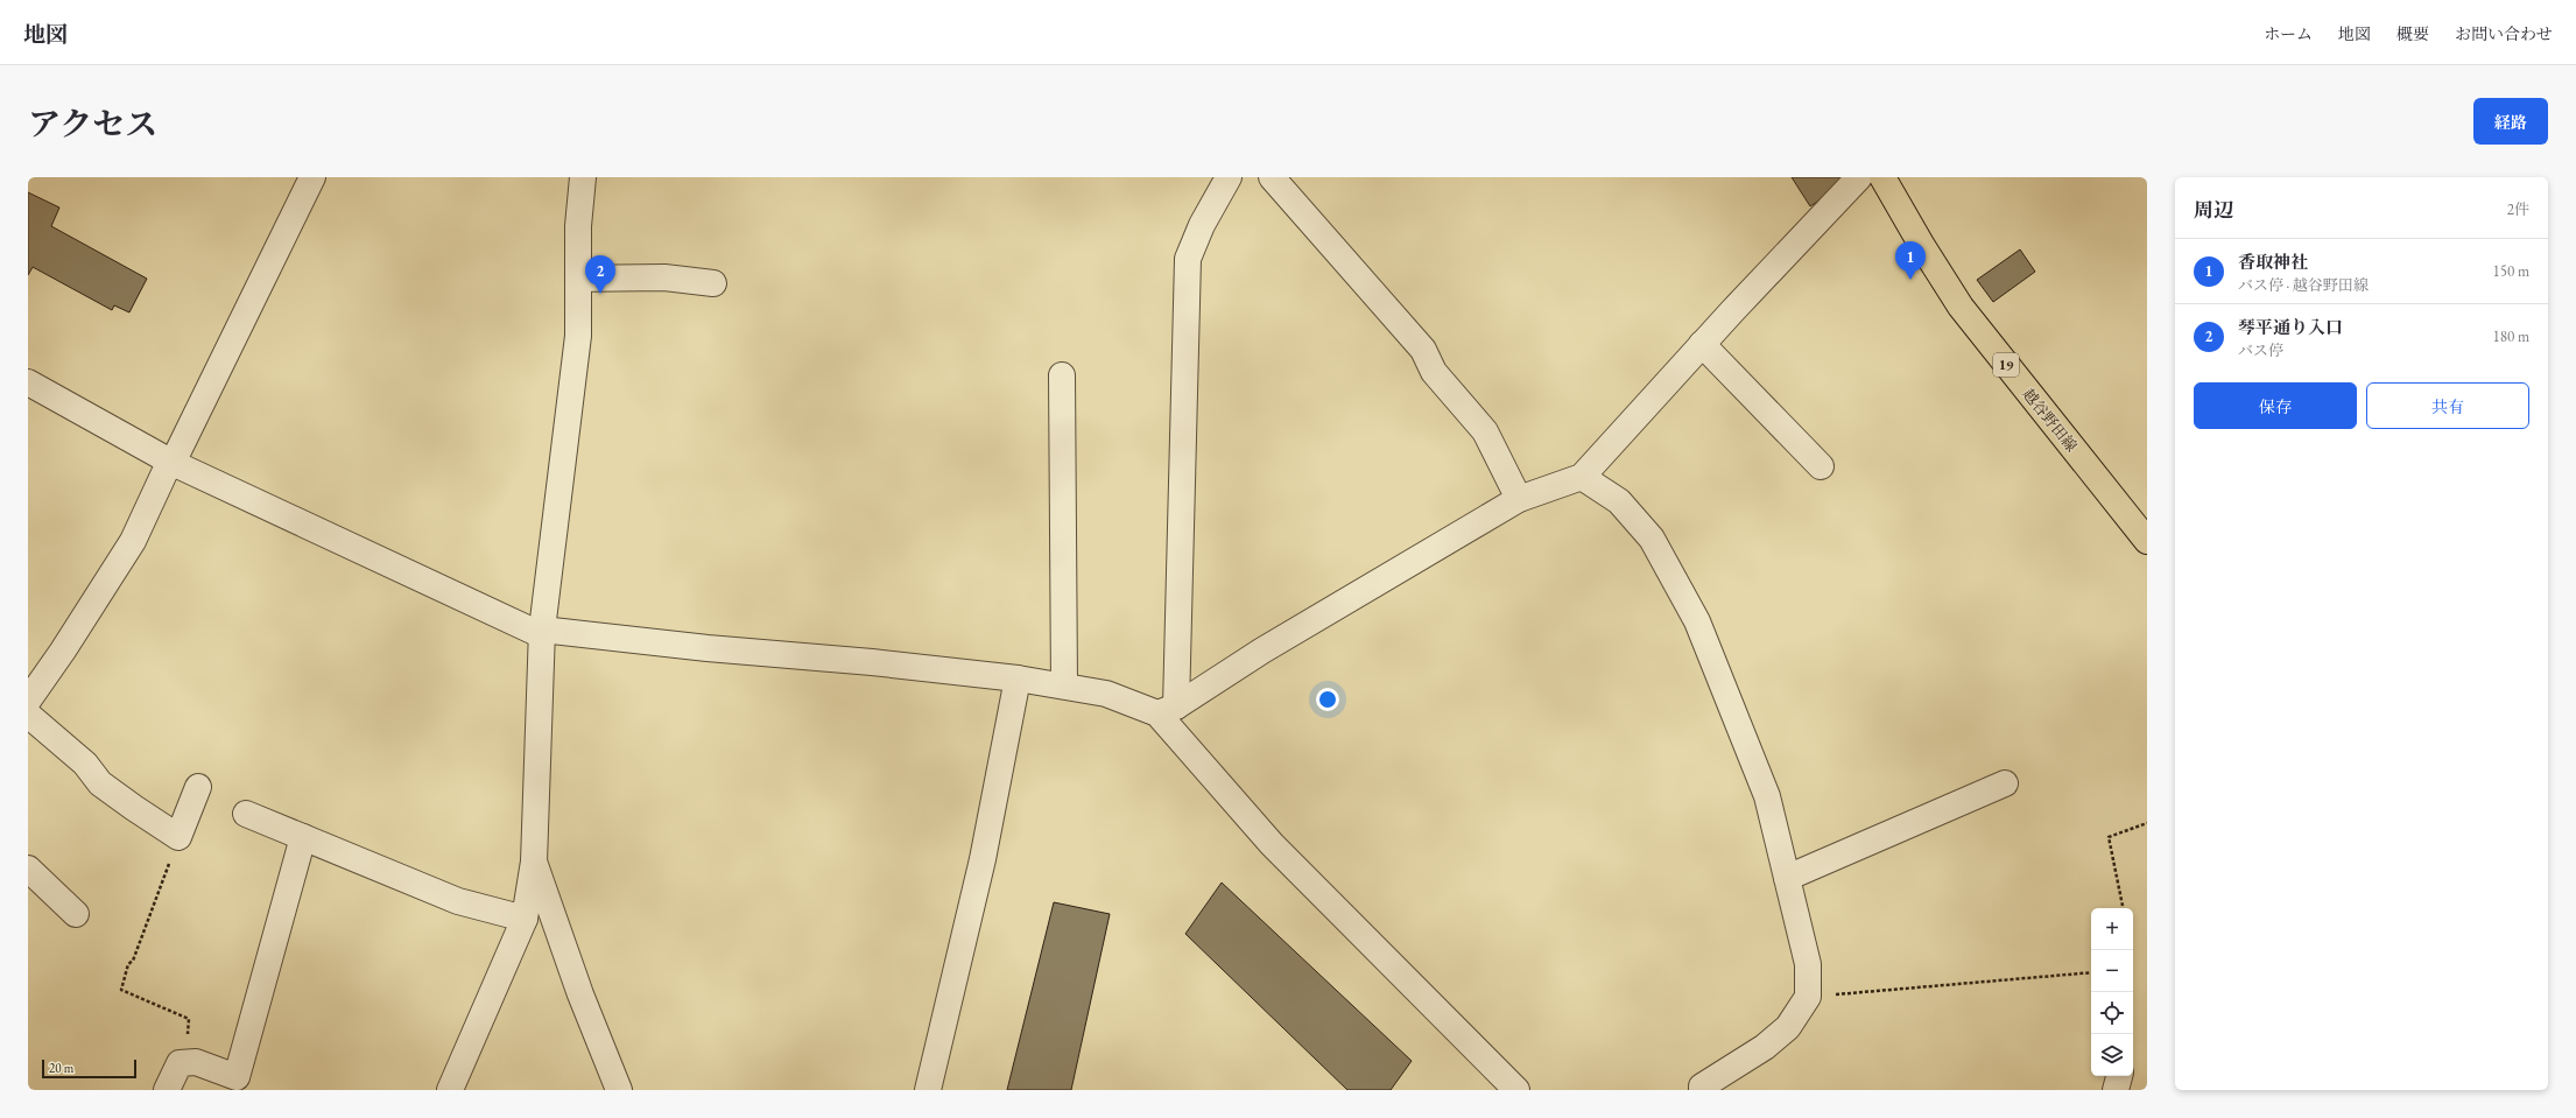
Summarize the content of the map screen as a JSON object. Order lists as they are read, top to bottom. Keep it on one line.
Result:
{"streets":{"main road":["19","越谷野田線"]},"scale_bar":"20 m","page":{"header":"地図","nav":["ホーム","地図","概要","お問い合わせ"],"title":"アクセス","buttons":["経路",["保存","共有"]],"heading":["周辺","2件"],"list":[{"mark":"1","name":"香取神社","note":"バス停 · 越谷野田線","value":"150 m"},{"mark":"2","name":"琴平通り入口","note":"バス停","value":"180 m"}],"pins":["1","2"],"map_buttons":["+","−"],"scale":"20 m"}}
